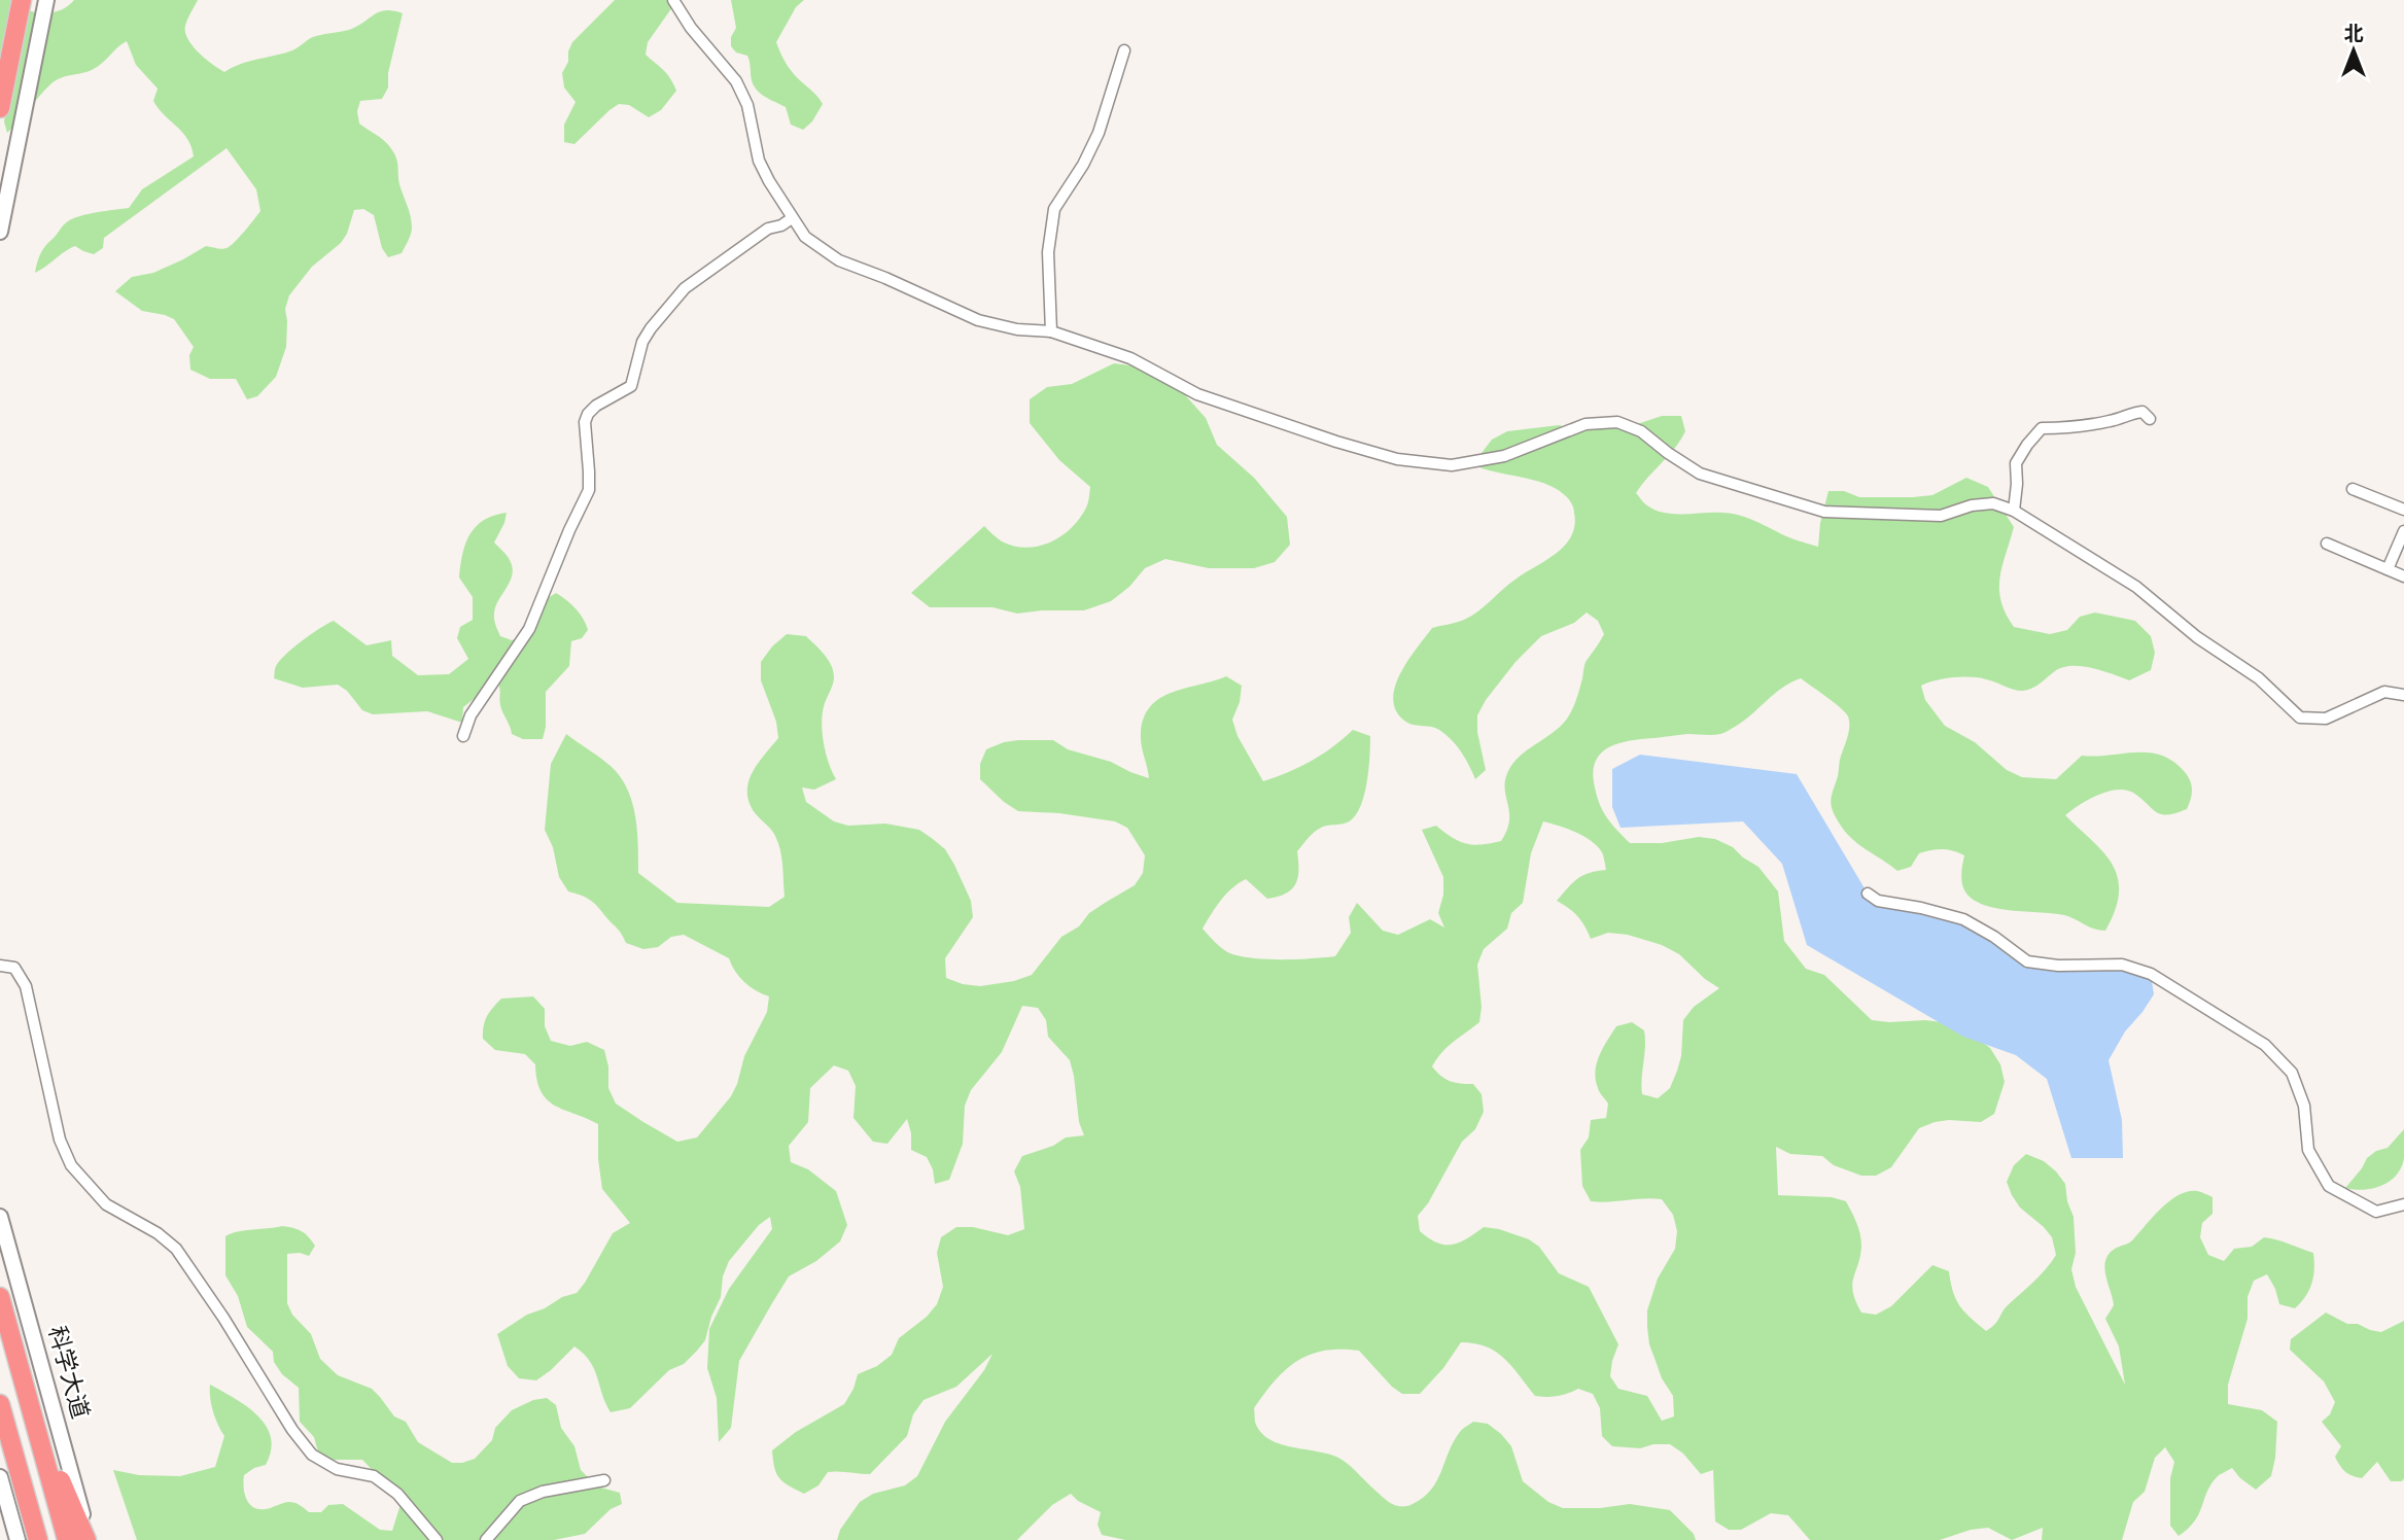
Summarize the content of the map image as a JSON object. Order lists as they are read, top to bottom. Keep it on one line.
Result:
{"streets":{"highway":["科学大道"]},"north":"top"}
